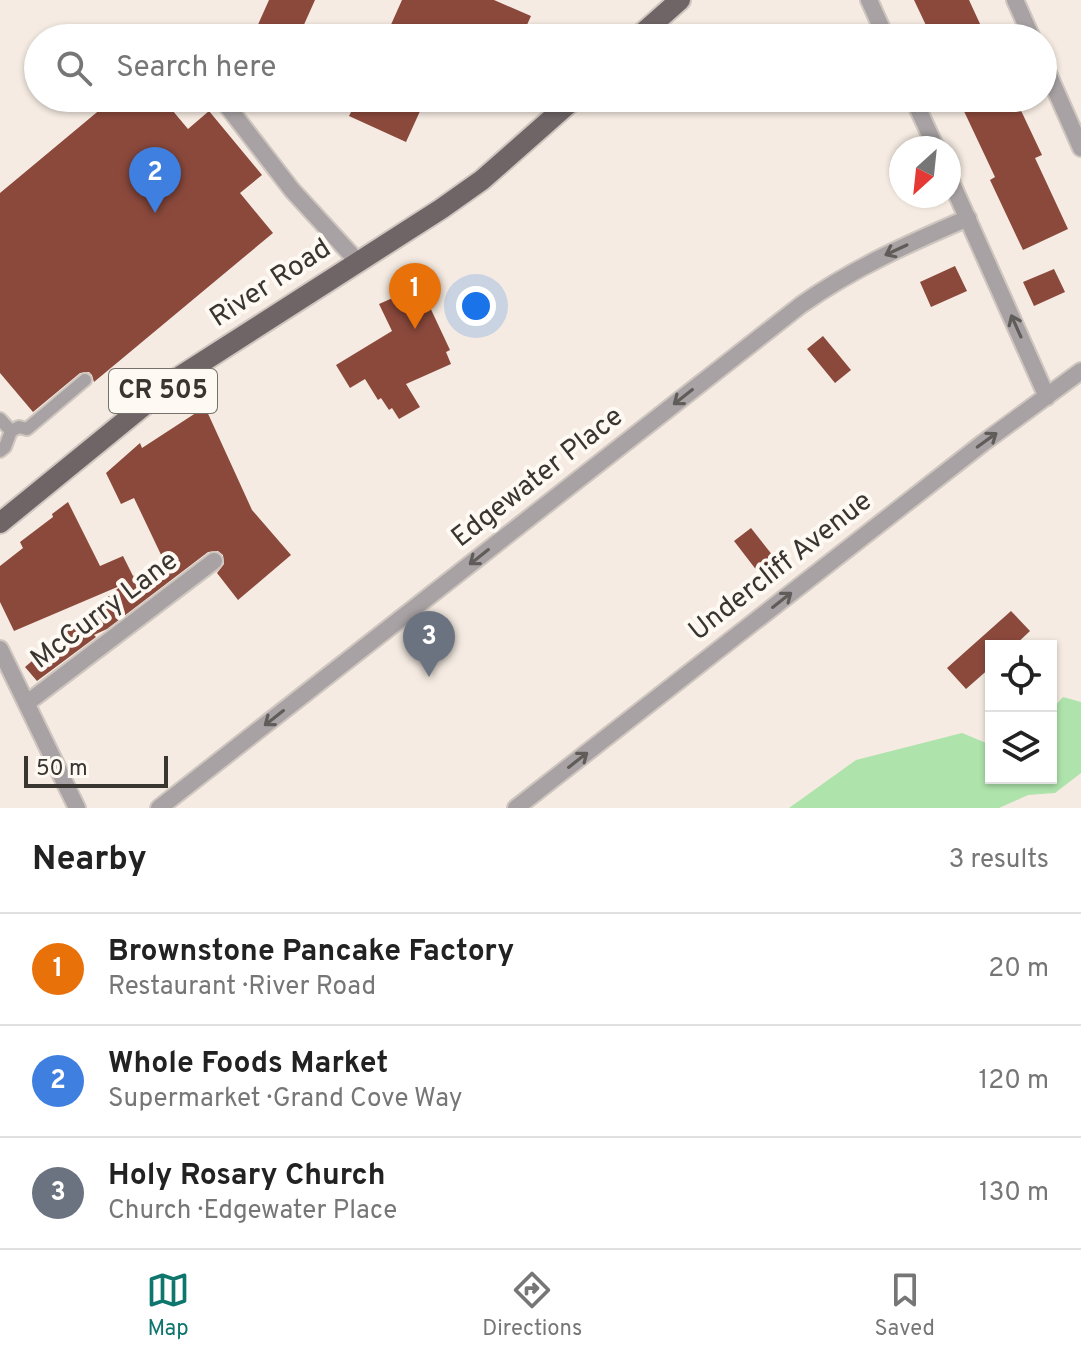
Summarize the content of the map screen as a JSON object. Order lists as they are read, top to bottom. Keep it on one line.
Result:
{"streets":{"main road":["River Road","CR 505"],"street":["Edgewater Place","Undercliff Avenue","McCurry Lane"]},"one_way":["Edgewater Place","Undercliff Avenue"],"scale_bar":"50 m","north":"bottom left","page":{"search":"Search here","pins":["2","1","3"],"scale":"50 m","heading":["Nearby","3 results"],"list":[{"mark":"1","name":"Brownstone Pancake Factory","note":"Restaurant · River Road","value":"20 m"},{"mark":"2","name":"Whole Foods Market","note":"Supermarket · Grand Cove Way","value":"120 m"},{"mark":"3","name":"Holy Rosary Church","note":"Church · Edgewater Place","value":"130 m"}],"nav":["Map","Directions","Saved"]}}
